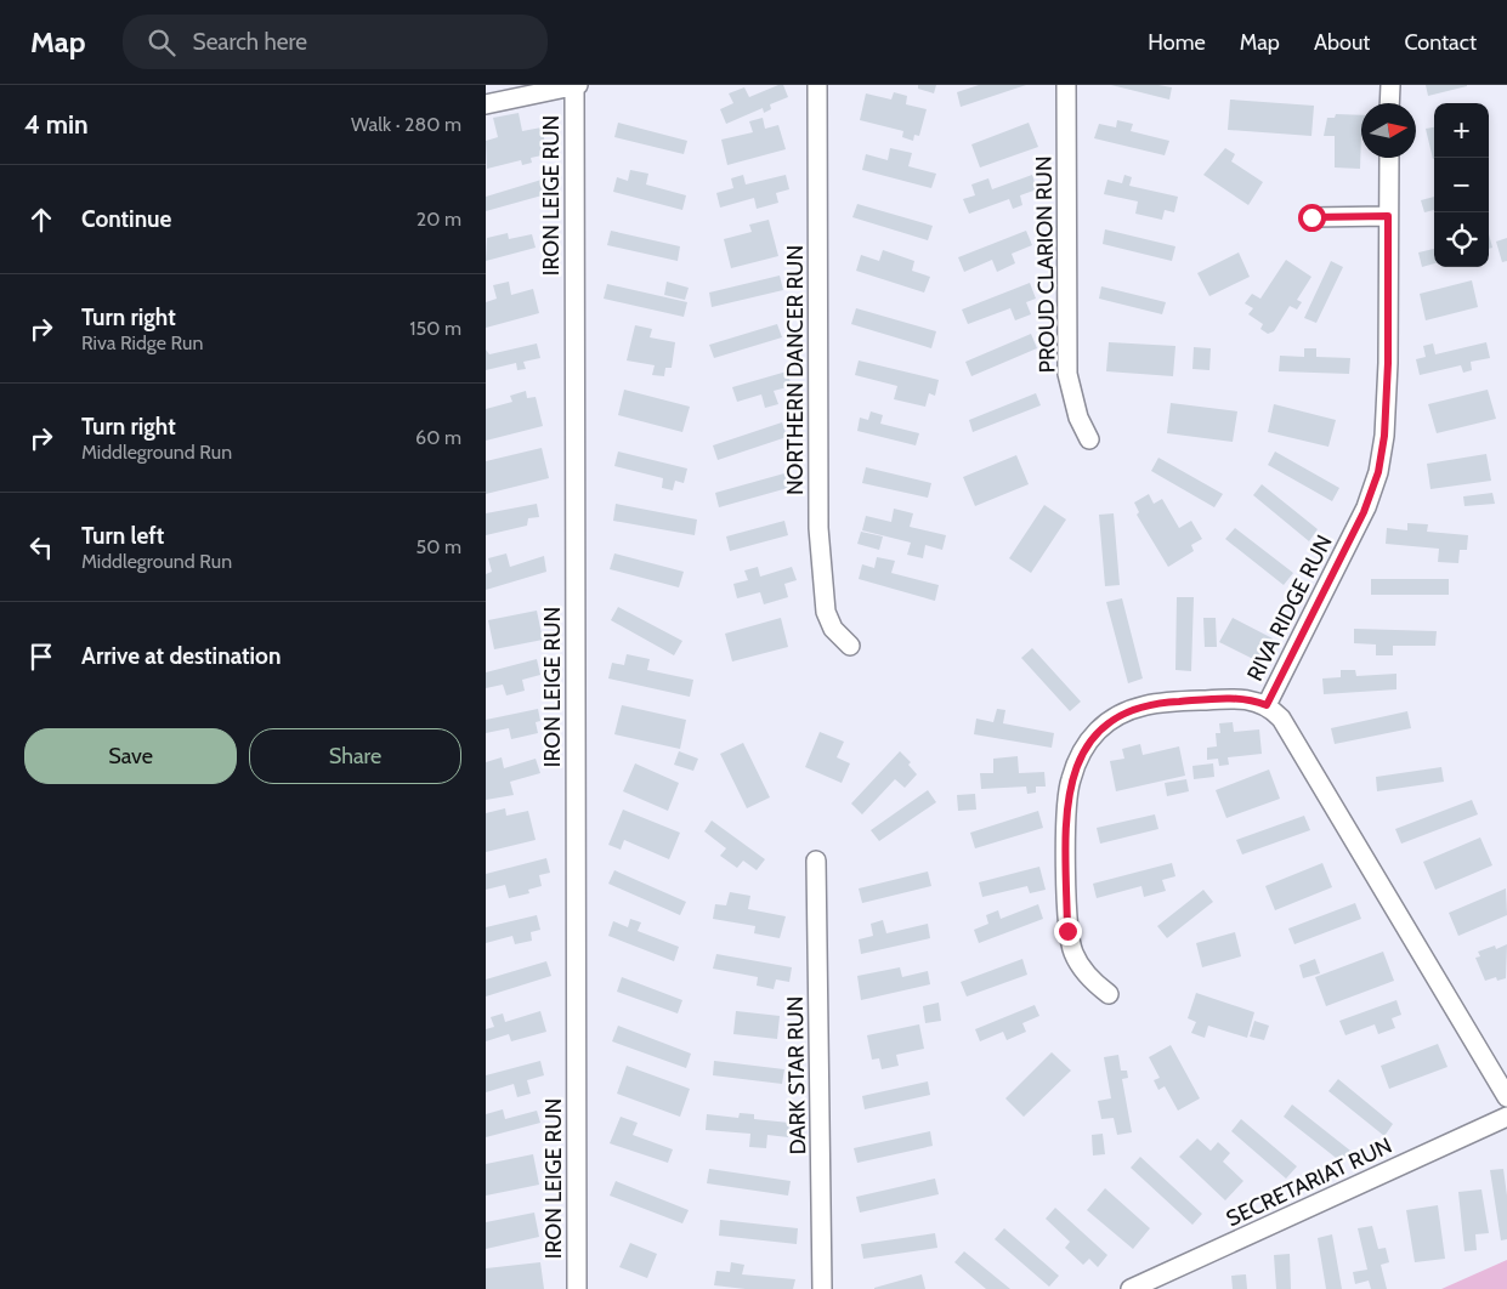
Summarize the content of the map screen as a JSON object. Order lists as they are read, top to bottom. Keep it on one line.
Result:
{"streets":{"street":["IRON LEIGE RUN","PROUD CLARION RUN","NORTHERN DANCER RUN","RIVA RIDGE RUN","DARK STAR RUN","SECRETARIAT RUN"]},"north":"right","page":{"header":"Map","search":"Search here","nav":["Home","Map","About","Contact"],"heading":["4 min","Walk · 280 m"],"map_buttons":["+","−"],"list":[["Continue","20 m"],["Turn right","Riva Ridge Run","150 m"],["Turn right","Middleground Run","60 m"],["Turn left","Middleground Run","50 m"],"Arrive at destination"],"buttons":["Save","Share"]}}
